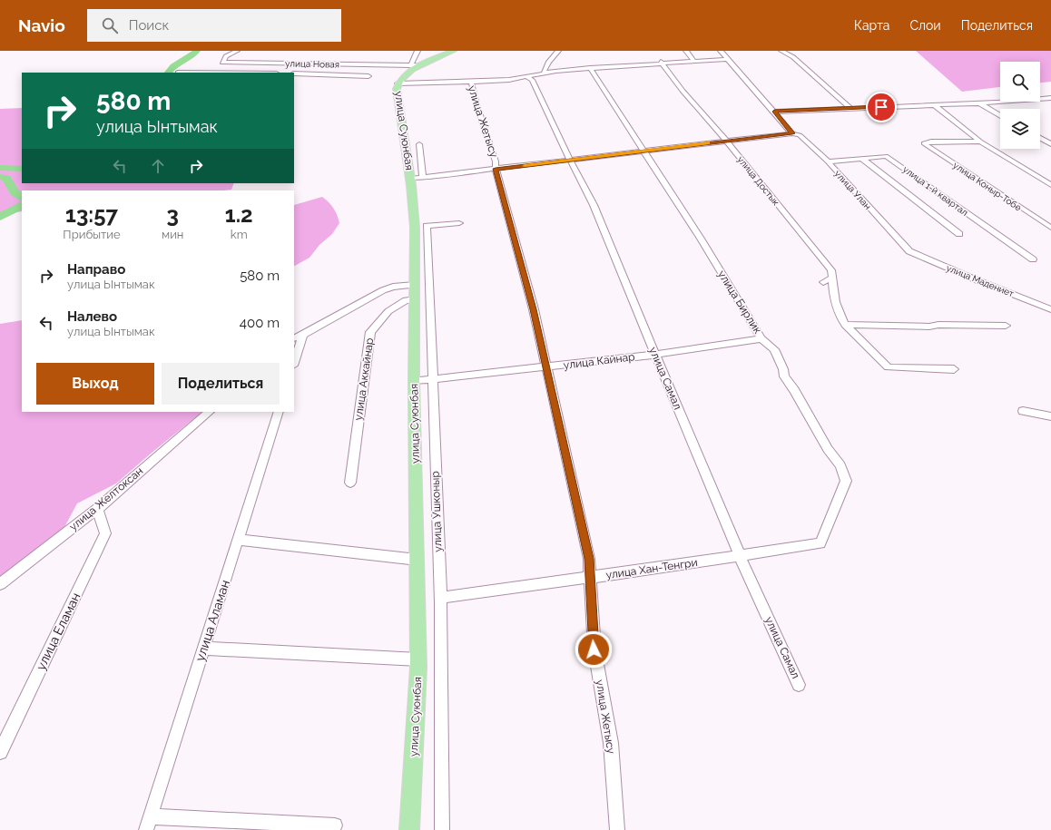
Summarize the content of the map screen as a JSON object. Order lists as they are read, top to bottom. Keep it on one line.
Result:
{"streets":{"main road":["улица Суюнбая"],"street":["улица Новая","улица Жетысу","улица Достык","улица Коныр-Тобе","улица Улан","улица 1-й квартал","улица Мадениет","улица Бирлик","улица Кайнар","улица Самал","улица Аккайнар","улица Желтоксан","улица Ушконыр","улица Хан-Тенгри","улица Аламан","улица Еламан"]},"crossings":[["улица Новая","улица Суюнбая"],["улица Жетысу","улица Суюнбая"],["улица Жетысу","улица Кайнар"],["улица Жетысу","улица Хан-Тенгри"],["улица Суюнбая","улица Кайнар"],["улица Суюнбая","улица Аккайнар"],["улица Улан","улица 1-й квартал"],["улица Улан","улица Мадениет"],["улица Бирлик","улица Кайнар"],["улица Бирлик","улица Хан-Тенгри"],["улица Кайнар","улица Самал"],["улица Кайнар","улица Ушконыр"],["улица Самал","улица Хан-Тенгри"],["улица Желтоксан","улица Еламан"],["улица Ушконыр","улица Хан-Тенгри"]],"page":{"header":"Navio","search":"Поиск","nav":["Карта","Слои","Поделиться"],"turn":["580 m","улица Ынтымак"],"eta":["13:57","Прибытие","3","мин","1.2","km"],"list":[{"name":"Направо","note":"улица Ынтымак","value":"580 m"},{"name":"Налево","note":"улица Ынтымак","value":"400 m"}],"buttons":["Выход","Поделиться"]}}
